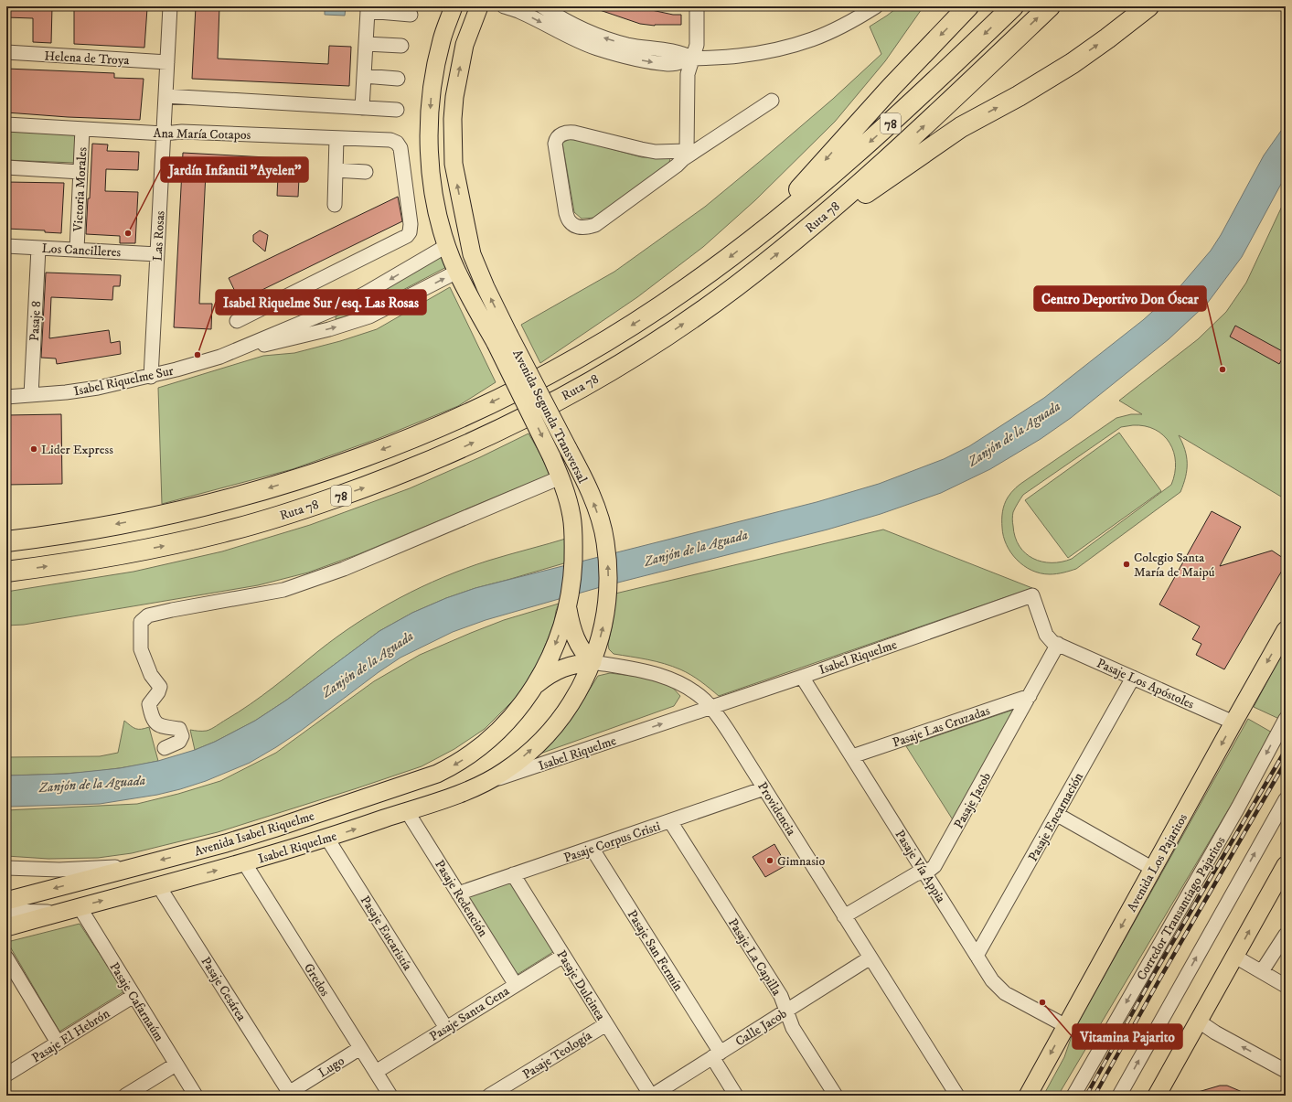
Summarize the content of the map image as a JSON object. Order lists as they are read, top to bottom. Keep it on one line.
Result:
{"streets":{"highway":["78","Ruta 78"],"main road":["Avenida Segunda Transversal","Isabel Riquelme","Avenida Isabel Riquelme","Avenida Los Pajaritos"],"street":["Helena de Troya","Ana María Cotapos","Victoria Morales","Las Rosas","Los Cancilleres","Pasaje 8","Isabel Riquelme Sur","Pasaje Los Apóstoles","Pasaje Las Cruzadas","Pasaje Jacob","Providencia","Pasaje Encarnación","Pasaje Corpus Cristi","Pasaje Vía Appia","Pasaje Redención","Corredor Transantiago Pajaritos","Pasaje Eucaristía","Pasaje San Fermín","Pasaje La Capilla","Gredos","Pasaje Dulcinea","Pasaje Cesárea","Pasaje Cafarnaúm","Pasaje Santa Cena","Calle Jacob","Pasaje El Hebrón","Pasaje Teología","Lugo"]},"crossings":[["Helena de Troya","Las Rosas"],["Ana María Cotapos","Victoria Morales"],["Ana María Cotapos","Las Rosas"],["Victoria Morales","Los Cancilleres"],["Las Rosas","Los Cancilleres"],["Las Rosas","Isabel Riquelme Sur"],["Los Cancilleres","Pasaje 8"],["Pasaje 8","Isabel Riquelme Sur"],["Isabel Riquelme Sur","Avenida Segunda Transversal"],["Avenida Segunda Transversal","Isabel Riquelme"],["Avenida Segunda Transversal","Providencia"],["Avenida Segunda Transversal","Avenida Isabel Riquelme"],["Isabel Riquelme","Pasaje Los Apóstoles"],["Isabel Riquelme","Pasaje Jacob"],["Isabel Riquelme","Providencia"],["Isabel Riquelme","Pasaje Vía Appia"],["Isabel Riquelme","Pasaje Redención"],["Isabel Riquelme","Pasaje Eucaristía"],["Isabel Riquelme","Gredos"],["Isabel Riquelme","Pasaje Cesárea"],["Isabel Riquelme","Pasaje Cafarnaúm"],["Pasaje Los Apóstoles","Pasaje Jacob"],["Pasaje Los Apóstoles","Pasaje Encarnación"],["Pasaje Los Apóstoles","Avenida Los Pajaritos"],["Pasaje Las Cruzadas","Pasaje Jacob"],["Pasaje Las Cruzadas","Pasaje Vía Appia"],["Pasaje Jacob","Providencia"],["Pasaje Jacob","Pasaje Vía Appia"],["Providencia","Pasaje Corpus Cristi"],["Providencia","Calle Jacob"],["Pasaje Encarnación","Pasaje Vía Appia"],["Pasaje Corpus Cristi","Pasaje Redención"],["Pasaje Corpus Cristi","Pasaje San Fermín"],["Pasaje Corpus Cristi","Pasaje La Capilla"],["Pasaje Corpus Cristi","Pasaje Dulcinea"],["Avenida Los Pajaritos","Pasaje Vía Appia"],["Pasaje Redención","Pasaje Santa Cena"],["Pasaje Eucaristía","Pasaje Santa Cena"],["Pasaje San Fermín","Calle Jacob"],["Pasaje La Capilla","Calle Jacob"],["Gredos","Pasaje Santa Cena"],["Gredos","Lugo"],["Pasaje Dulcinea","Pasaje Santa Cena"],["Pasaje Dulcinea","Calle Jacob"],["Pasaje Dulcinea","Pasaje Teología"],["Pasaje Cesárea","Lugo"],["Pasaje Cafarnaúm","Pasaje El Hebrón"]],"one_way":["Isabel Riquelme","Avenida Isabel Riquelme"],"water":["Zanjón de la Aguada"],"places":["Jardín Infantil \"Ayelen\"","Isabel Riquelme Sur / esq. Las Rosas","Centro Deportivo Don Óscar","Lider Express","Colegio Santa María de Maipú","Gimnasio","Vitamina Pajarito"]}
